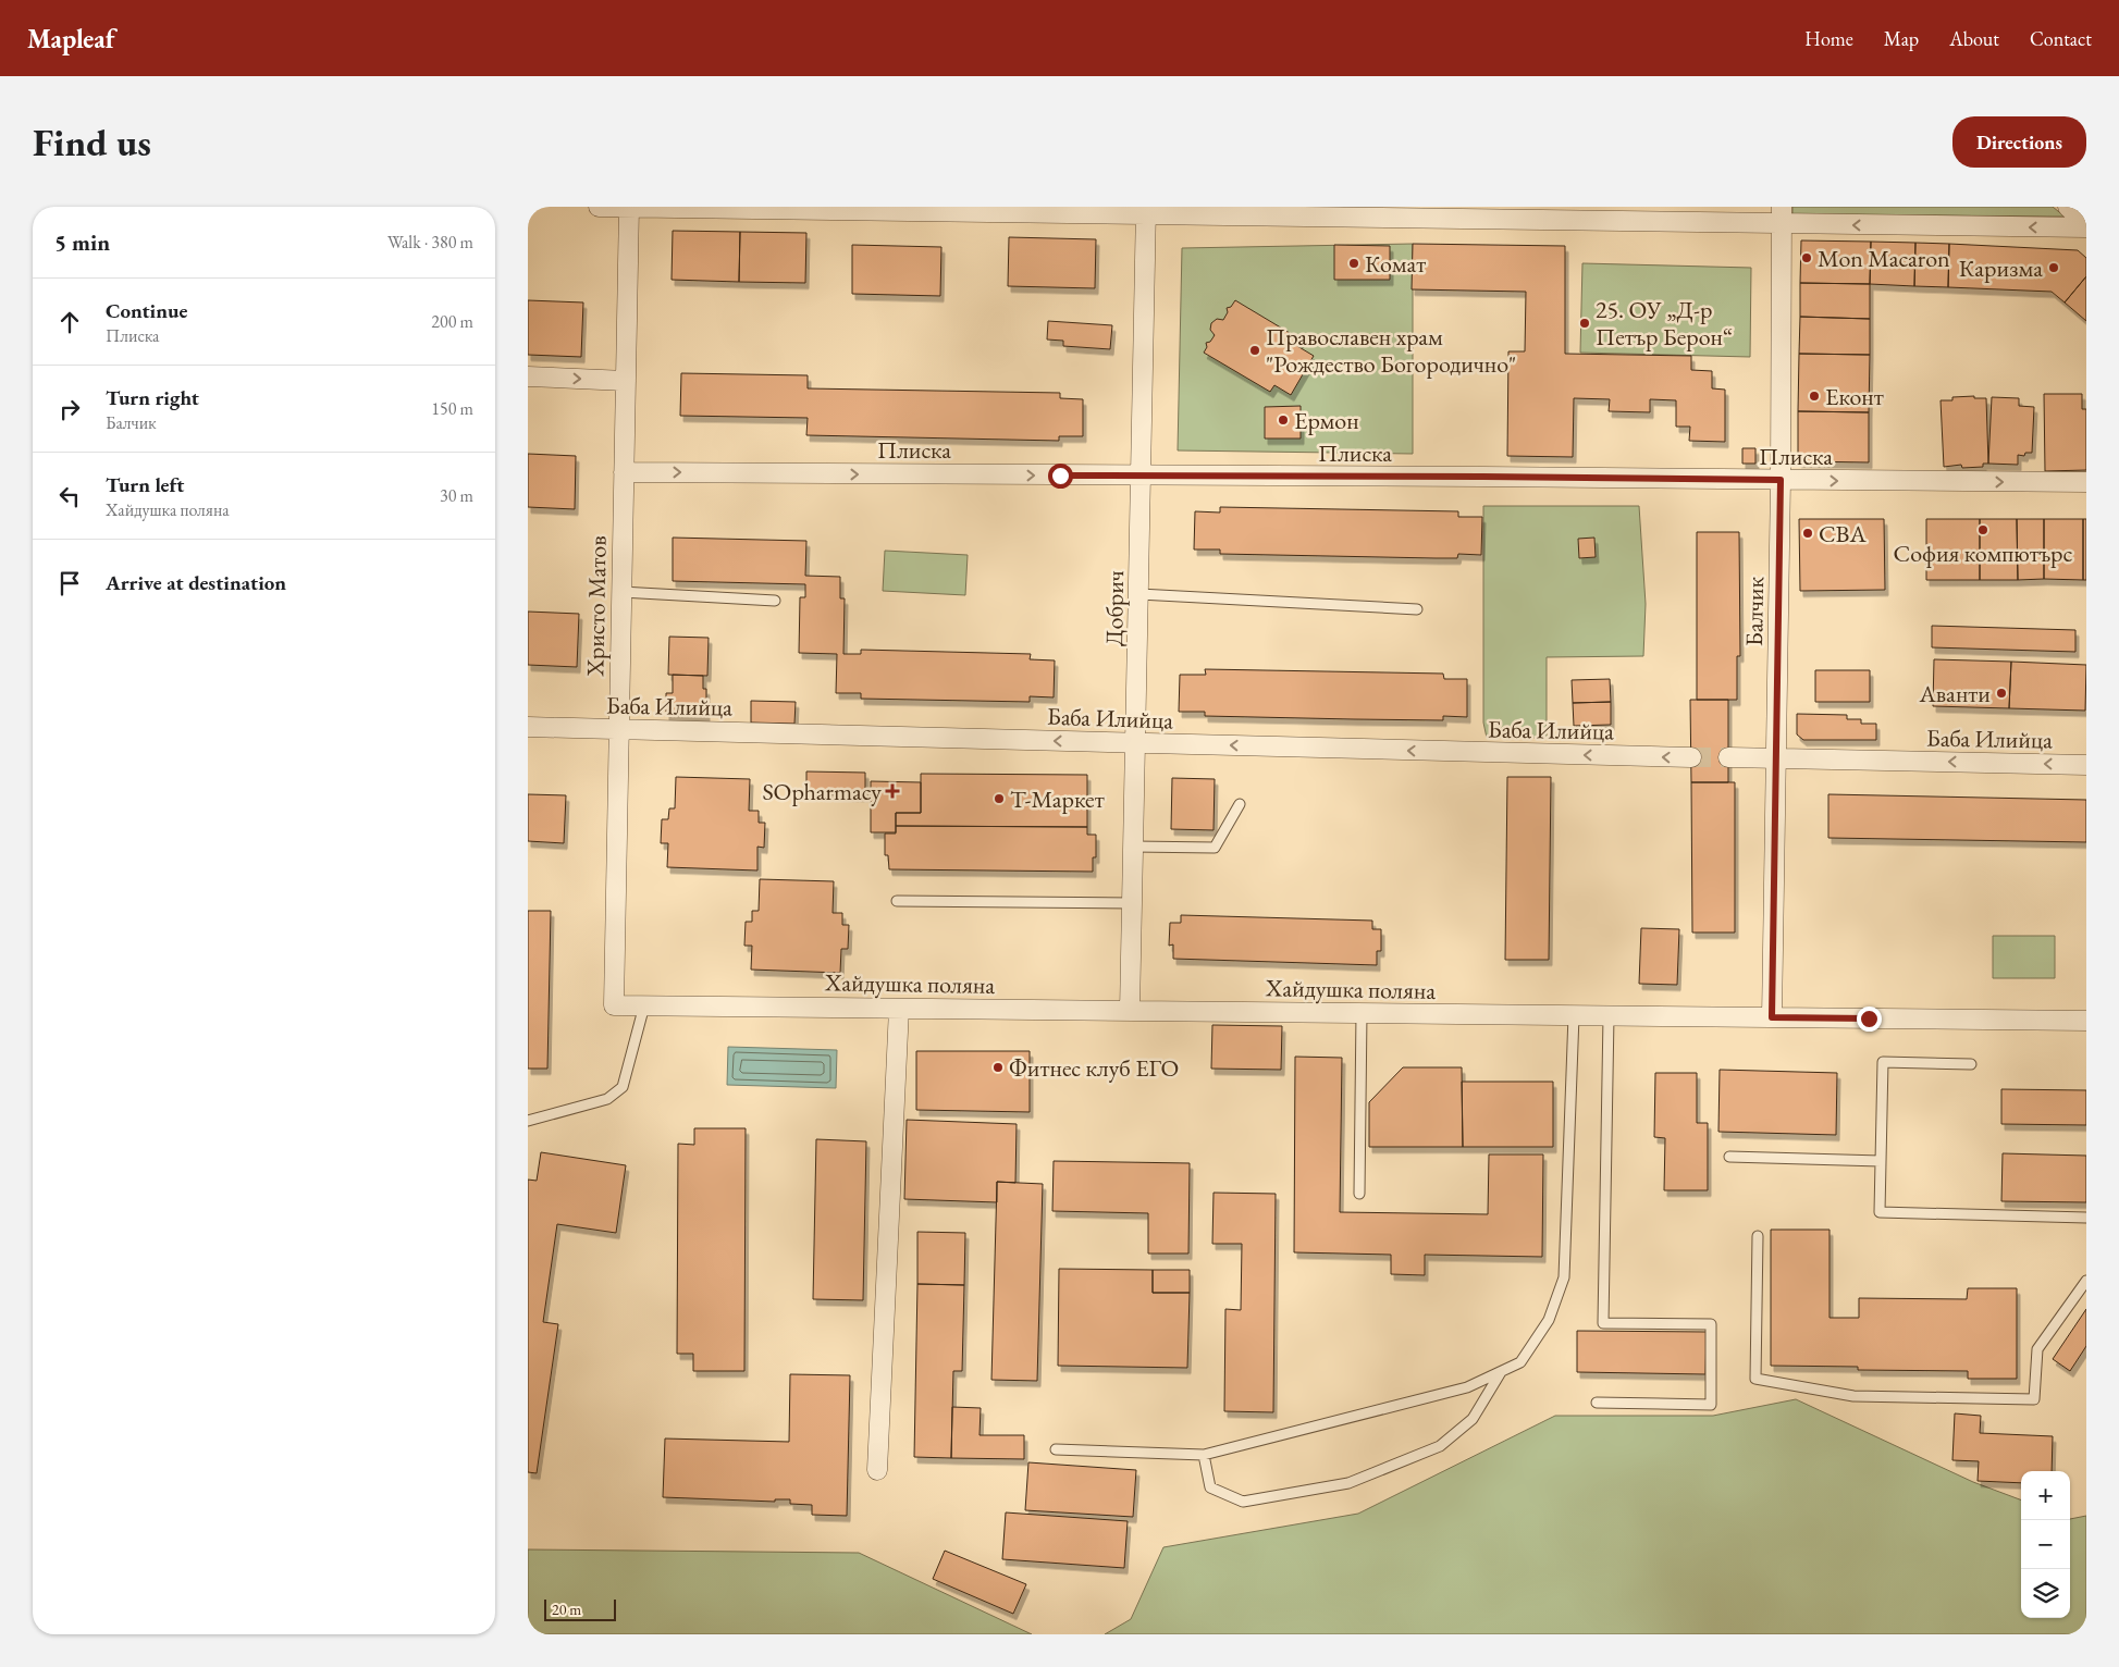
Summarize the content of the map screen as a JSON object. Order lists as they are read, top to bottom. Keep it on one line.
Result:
{"streets":{"street":["Плиска","Христо Матов","Добрич","Балчик","Баба Илийца","Хайдушка поляна"]},"crossings":[["Плиска","Христо Матов"],["Плиска","Добрич"],["Плиска","Балчик"],["Христо Матов","Баба Илийца"],["Христо Матов","Хайдушка поляна"],["Добрич","Баба Илийца"],["Добрич","Хайдушка поляна"],["Балчик","Баба Илийца"],["Балчик","Хайдушка поляна"]],"one_way":["Плиска","Баба Илийца"],"places":{"other":["Mon Macaron","Комат","Каризма","25. ОУ „Д-р Петър Берон“","Православен храм \"Рождество Богородично\"","Еконт","Ермон","София компютърс","CBA","Аванти","Т-Маркет","Фитнес клуб ЕГО"],"health":["SOpharmacy"]},"scale_bar":"20 m","page":{"header":"Mapleaf","nav":["Home","Map","About","Contact"],"buttons":"Directions","title":"Find us","heading":["5 min","Walk · 380 m"],"list":[["Continue","Плиска","200 m"],["Turn right","Балчик","150 m"],["Turn left","Хайдушка поляна","30 m"],"Arrive at destination"],"map_buttons":["+","−"],"scale":"20 m"}}
